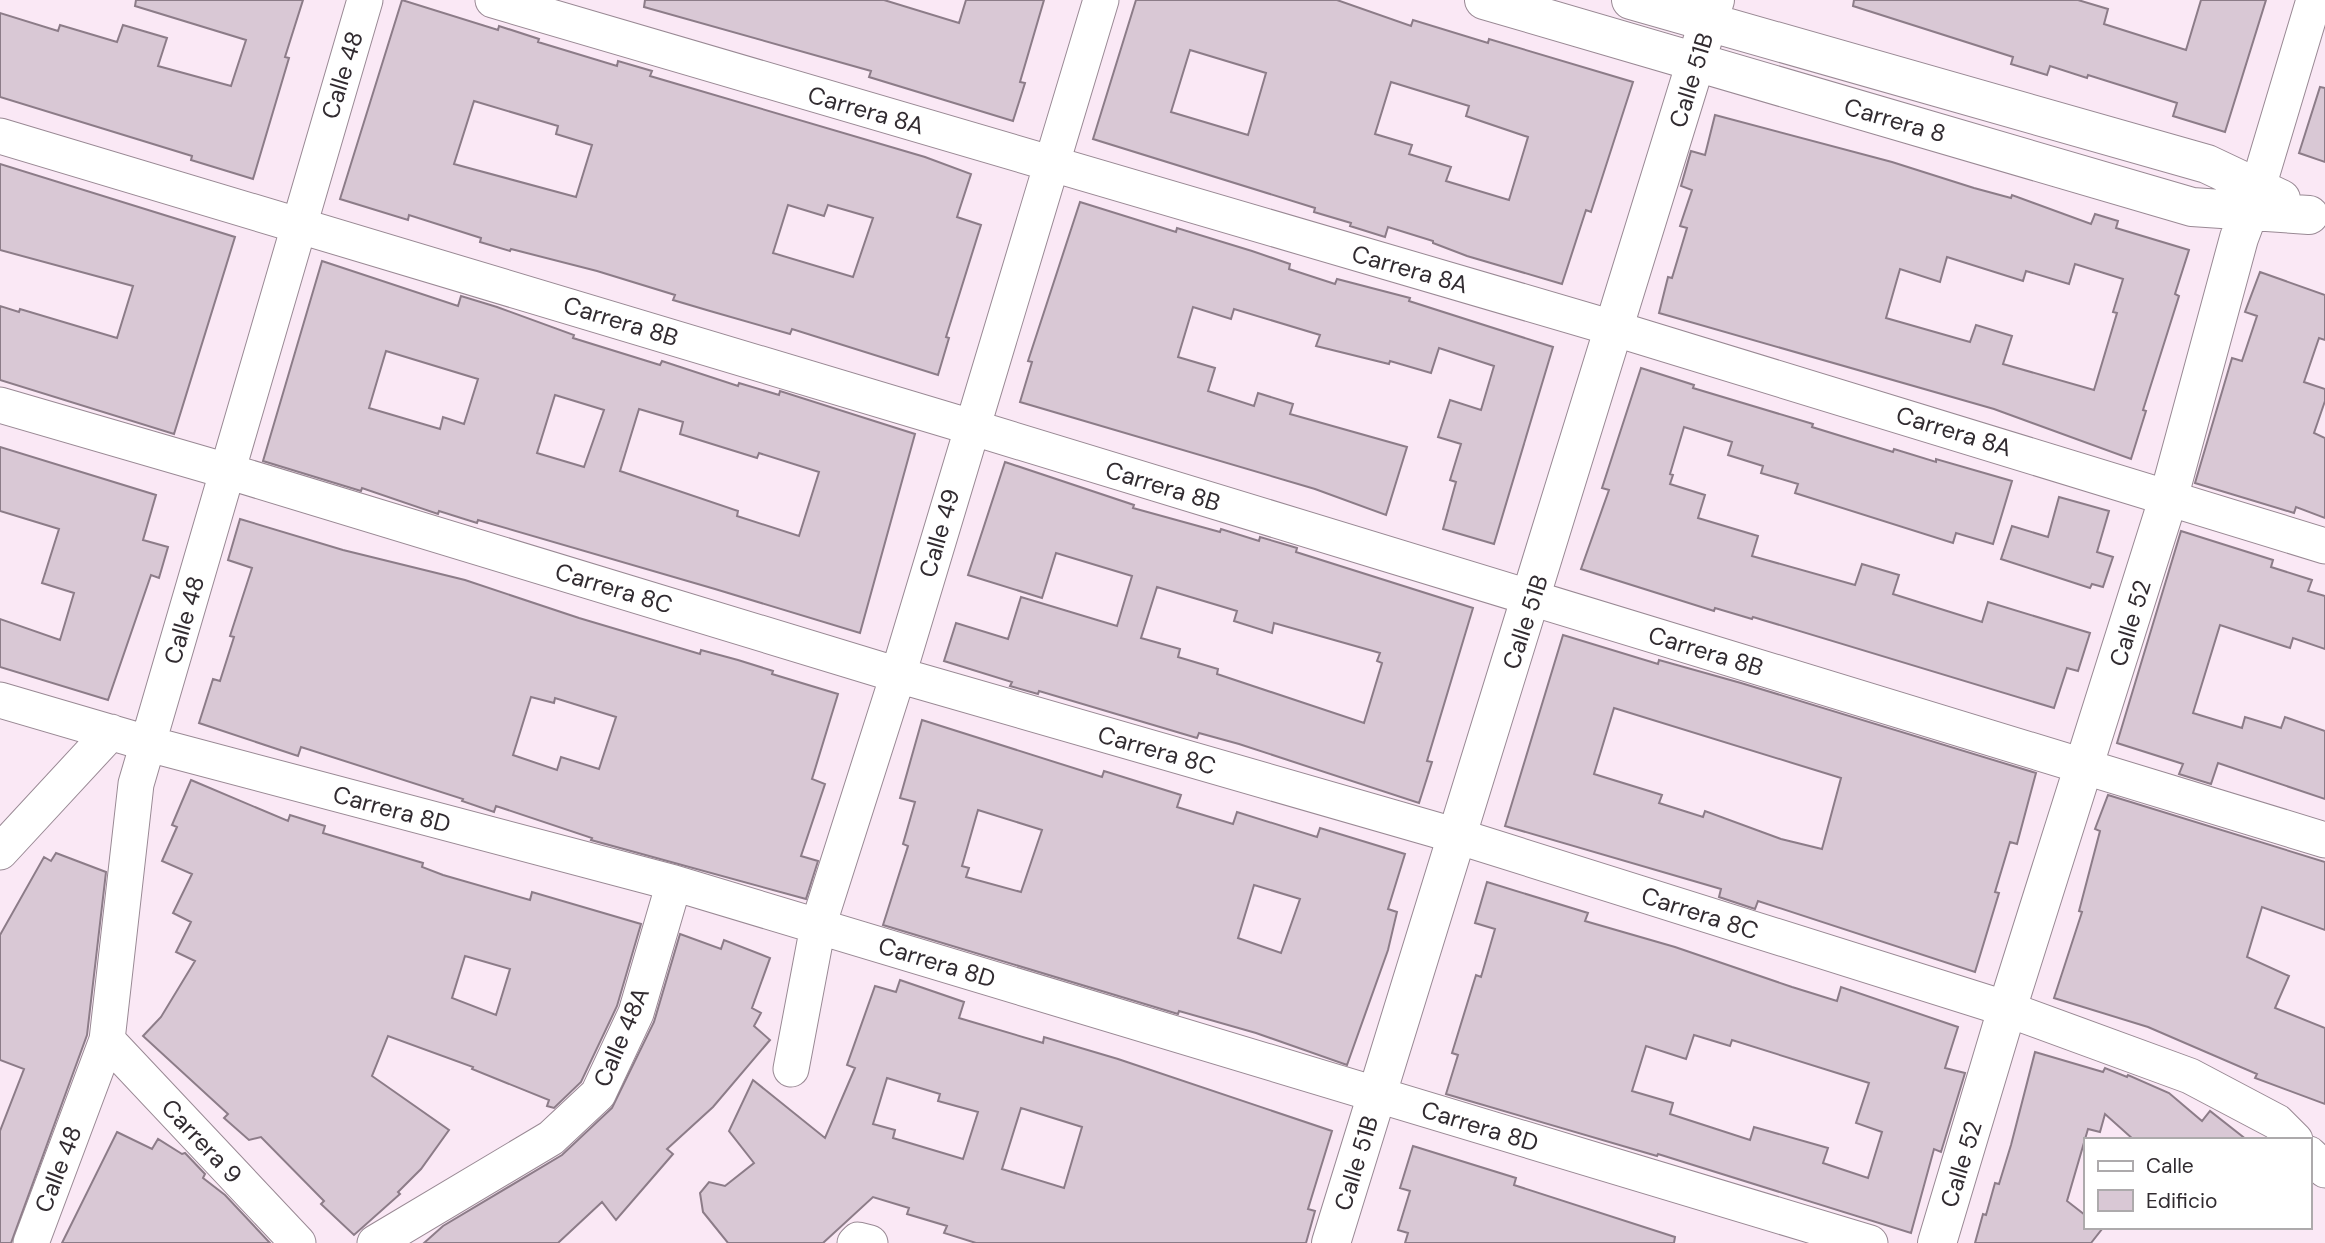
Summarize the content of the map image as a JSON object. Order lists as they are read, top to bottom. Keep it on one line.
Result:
{"streets":{"street":["Calle 48","Calle 51B","Carrera 8A","Carrera 8","Carrera 8B","Calle 49","Carrera 8C","Calle 52","Carrera 8D","Calle 48A","Carrera 9"]},"crossings":[["Calle 48","Carrera 8B"],["Calle 48","Carrera 8C"],["Calle 48","Carrera 8D"],["Calle 48","Carrera 9"],["Calle 51B","Carrera 8A"],["Calle 51B","Carrera 8"],["Calle 51B","Carrera 8B"],["Calle 51B","Carrera 8C"],["Calle 51B","Carrera 8D"],["Carrera 8A","Calle 49"],["Carrera 8A","Calle 52"],["Carrera 8","Calle 52"],["Carrera 8B","Calle 49"],["Carrera 8B","Calle 52"],["Calle 49","Carrera 8C"],["Calle 49","Carrera 8D"],["Carrera 8C","Calle 52"],["Carrera 8D","Calle 48A"]],"legend":["Calle","Edificio"]}
